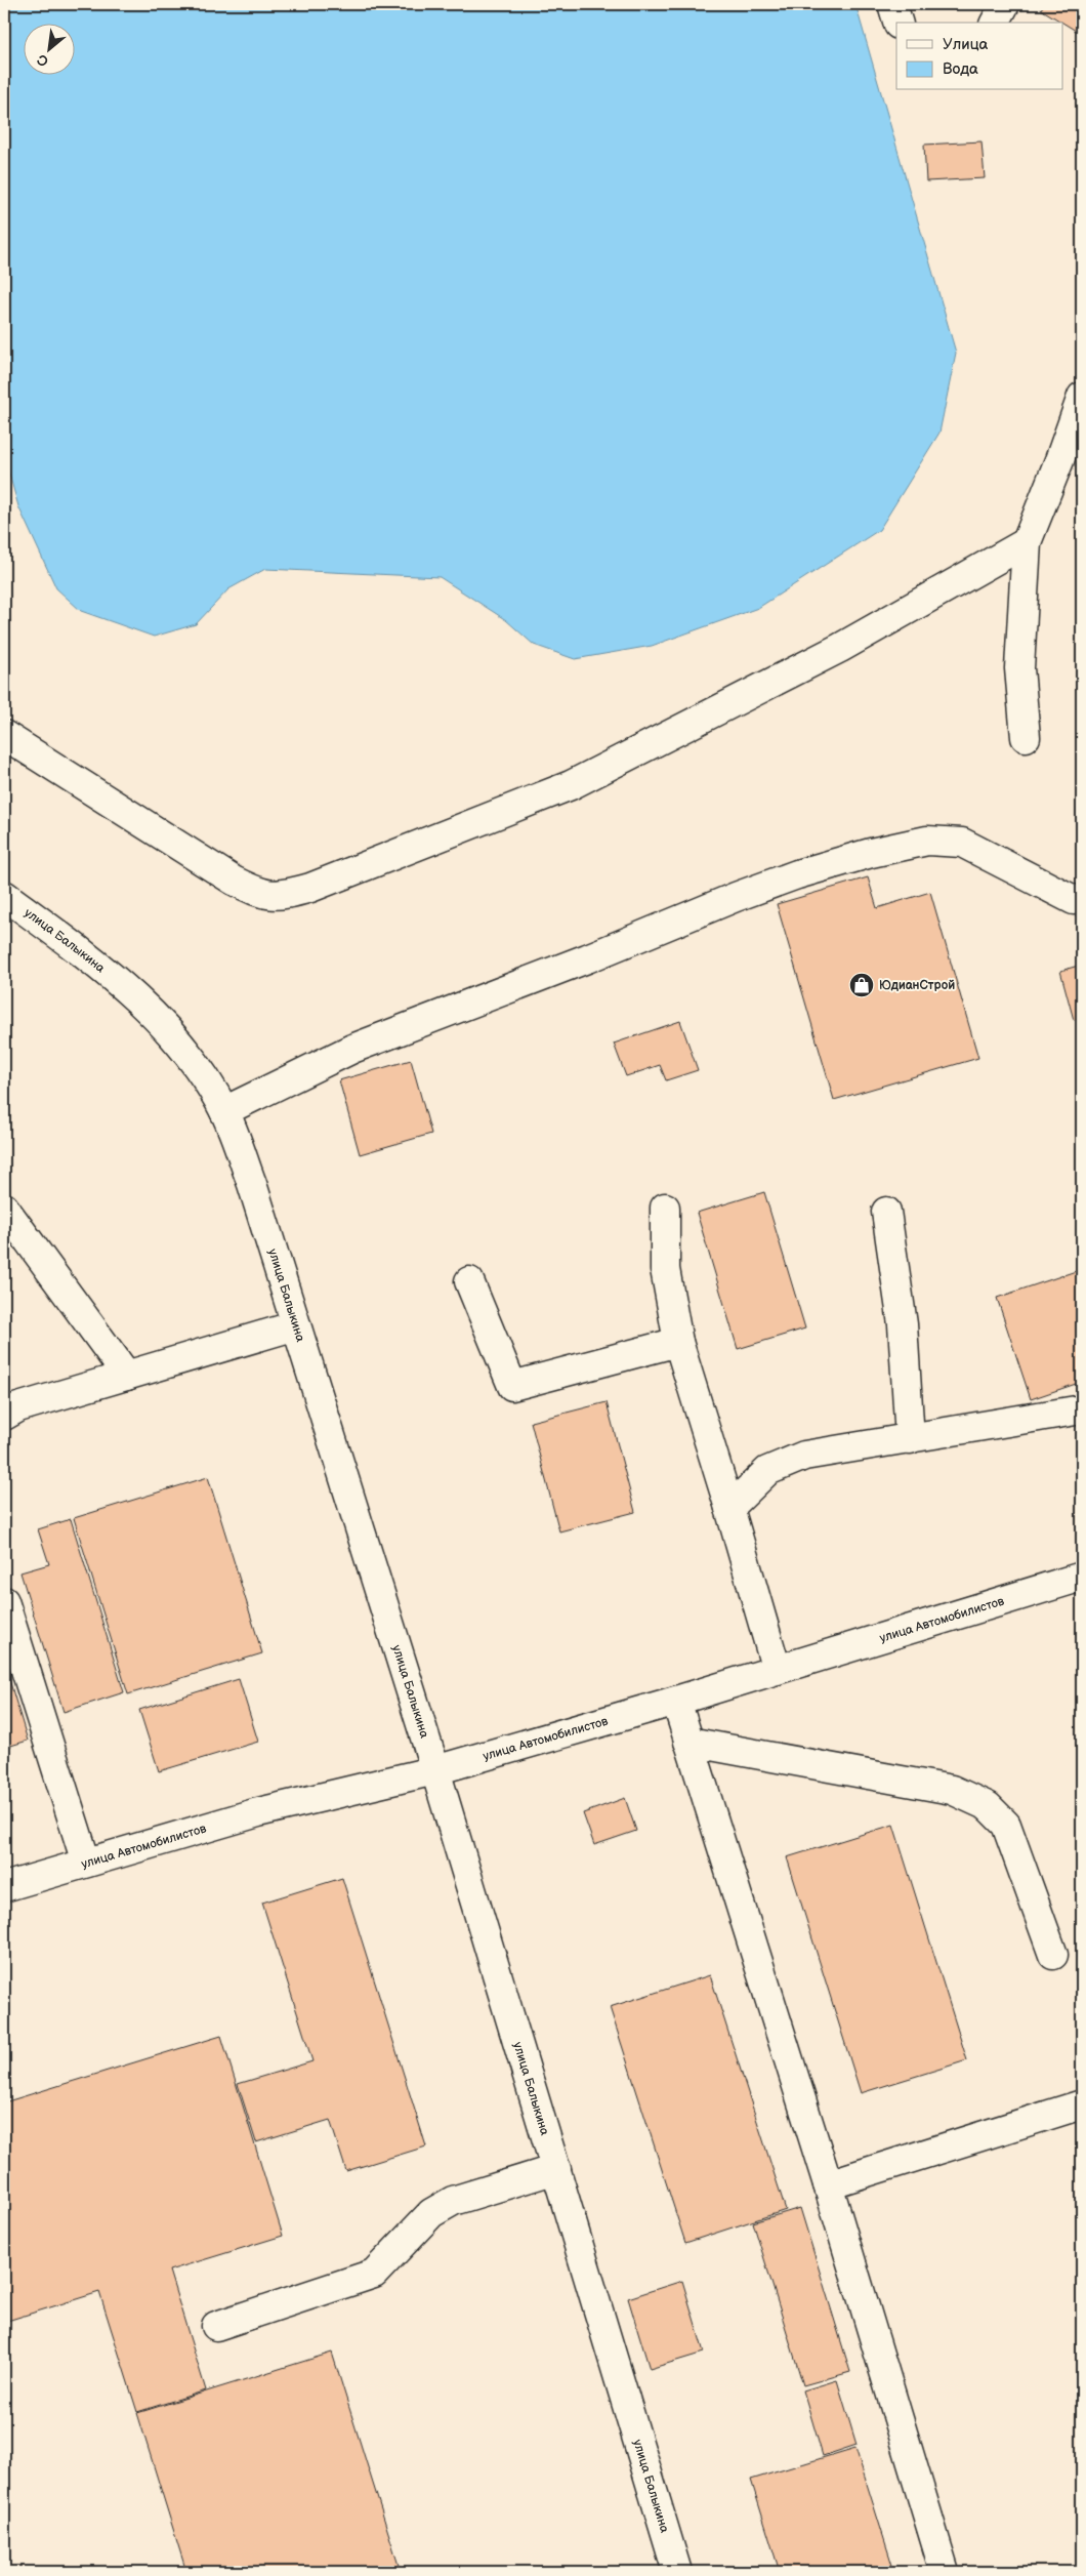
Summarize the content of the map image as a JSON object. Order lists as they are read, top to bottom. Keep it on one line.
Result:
{"streets":{"street":["улица Балыкина","улица Автомобилистов"]},"crossings":[["улица Балыкина","улица Автомобилистов"]],"places":{"shop":["ЮдианСтрой"]},"legend":["Улица","Вода"],"north":"bottom left"}
